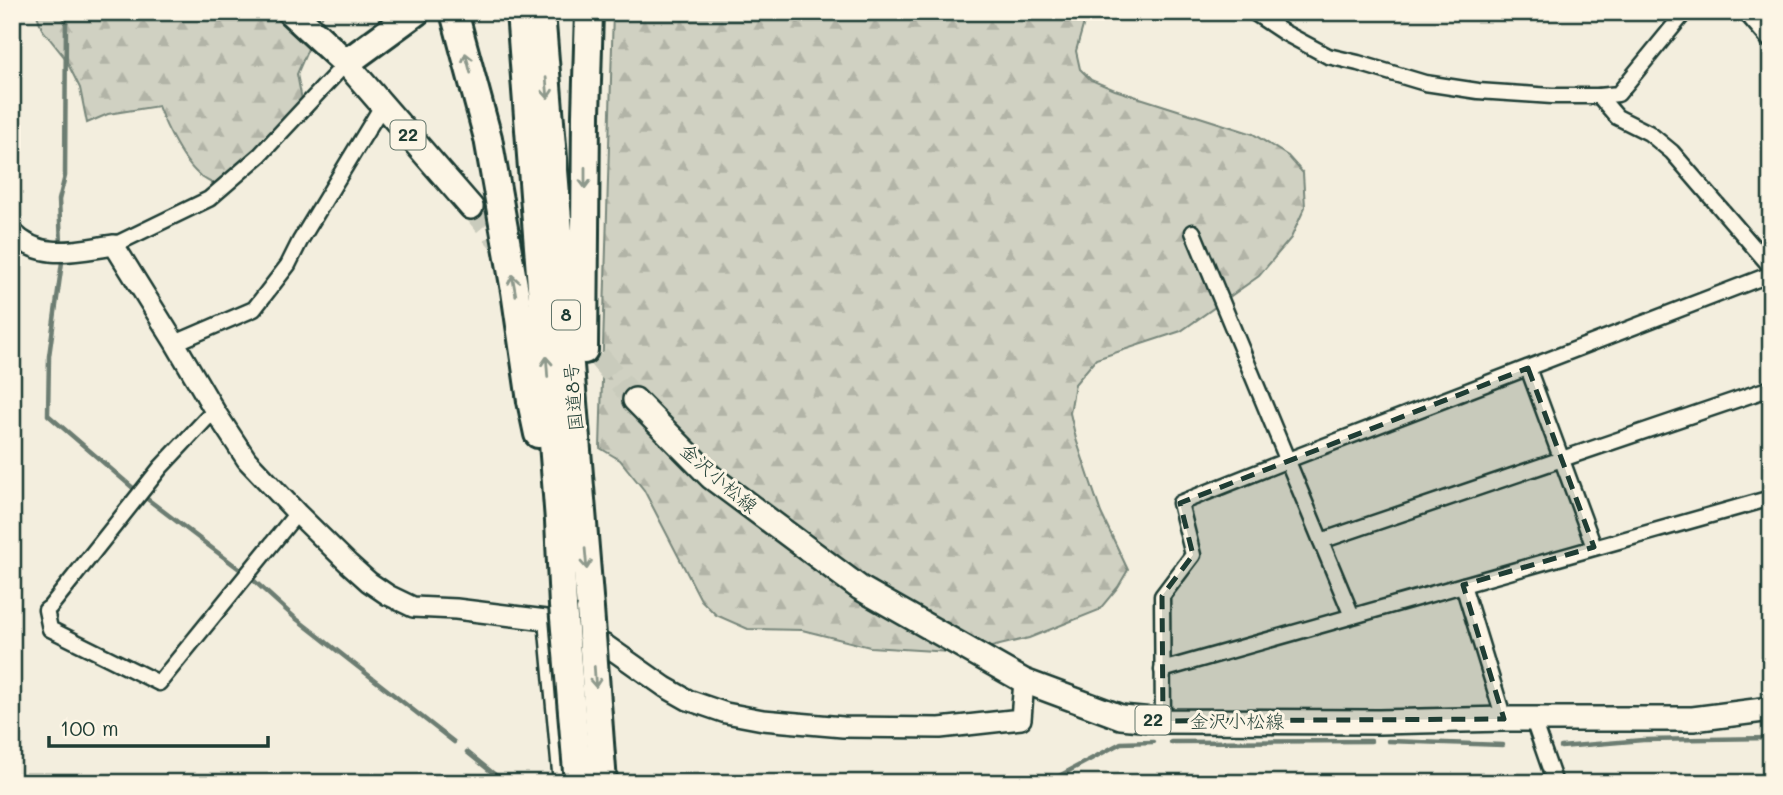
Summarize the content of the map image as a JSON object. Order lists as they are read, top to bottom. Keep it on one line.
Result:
{"streets":{"highway":["8","国道8号"],"main road":["22","金沢小松線"]},"crossings":[["8","国道8号"]],"scale_bar":"100 m"}
